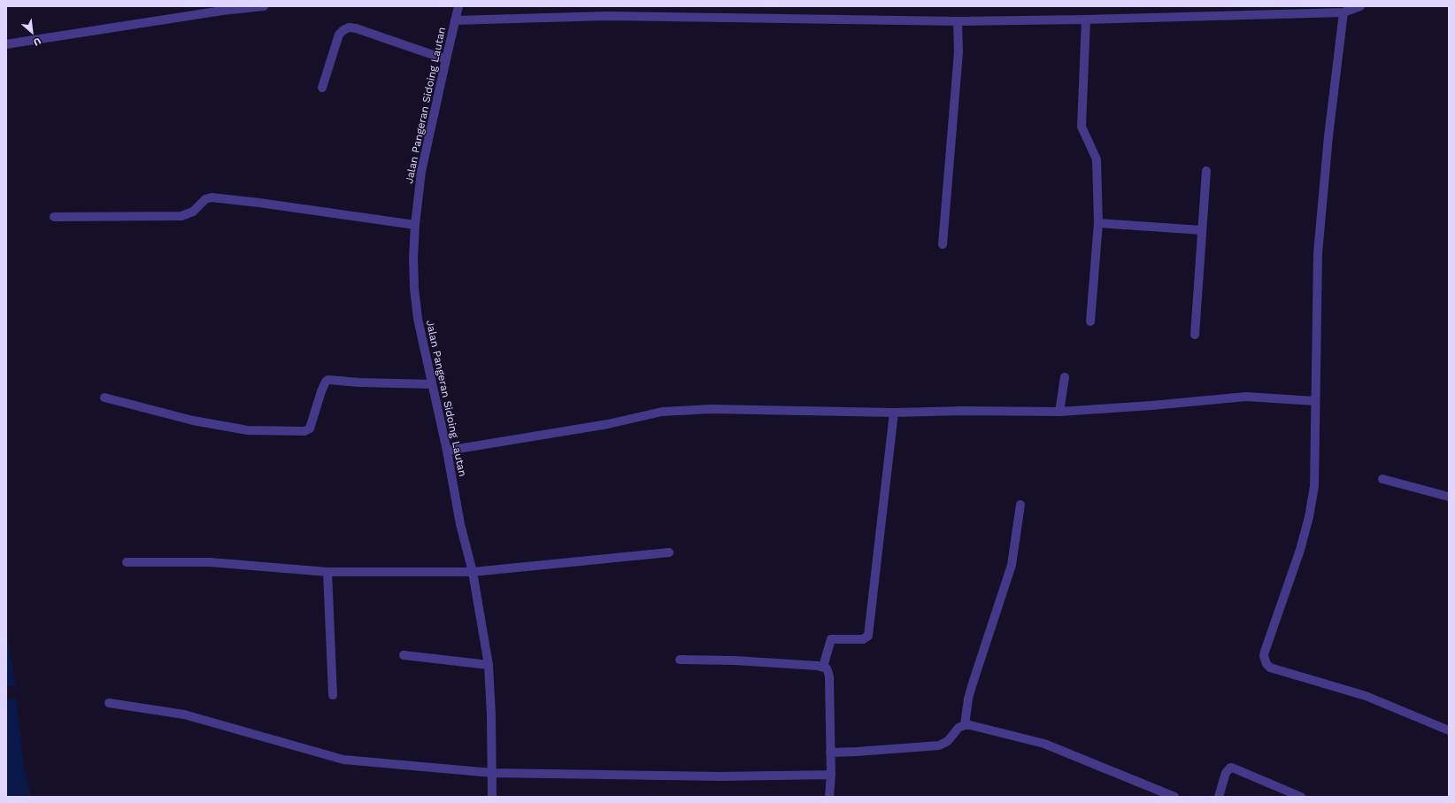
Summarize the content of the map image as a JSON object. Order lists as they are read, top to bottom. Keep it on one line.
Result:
{"streets":{"street":["Jalan Pangeran Sidoing Lautan"]},"north":"bottom right"}
